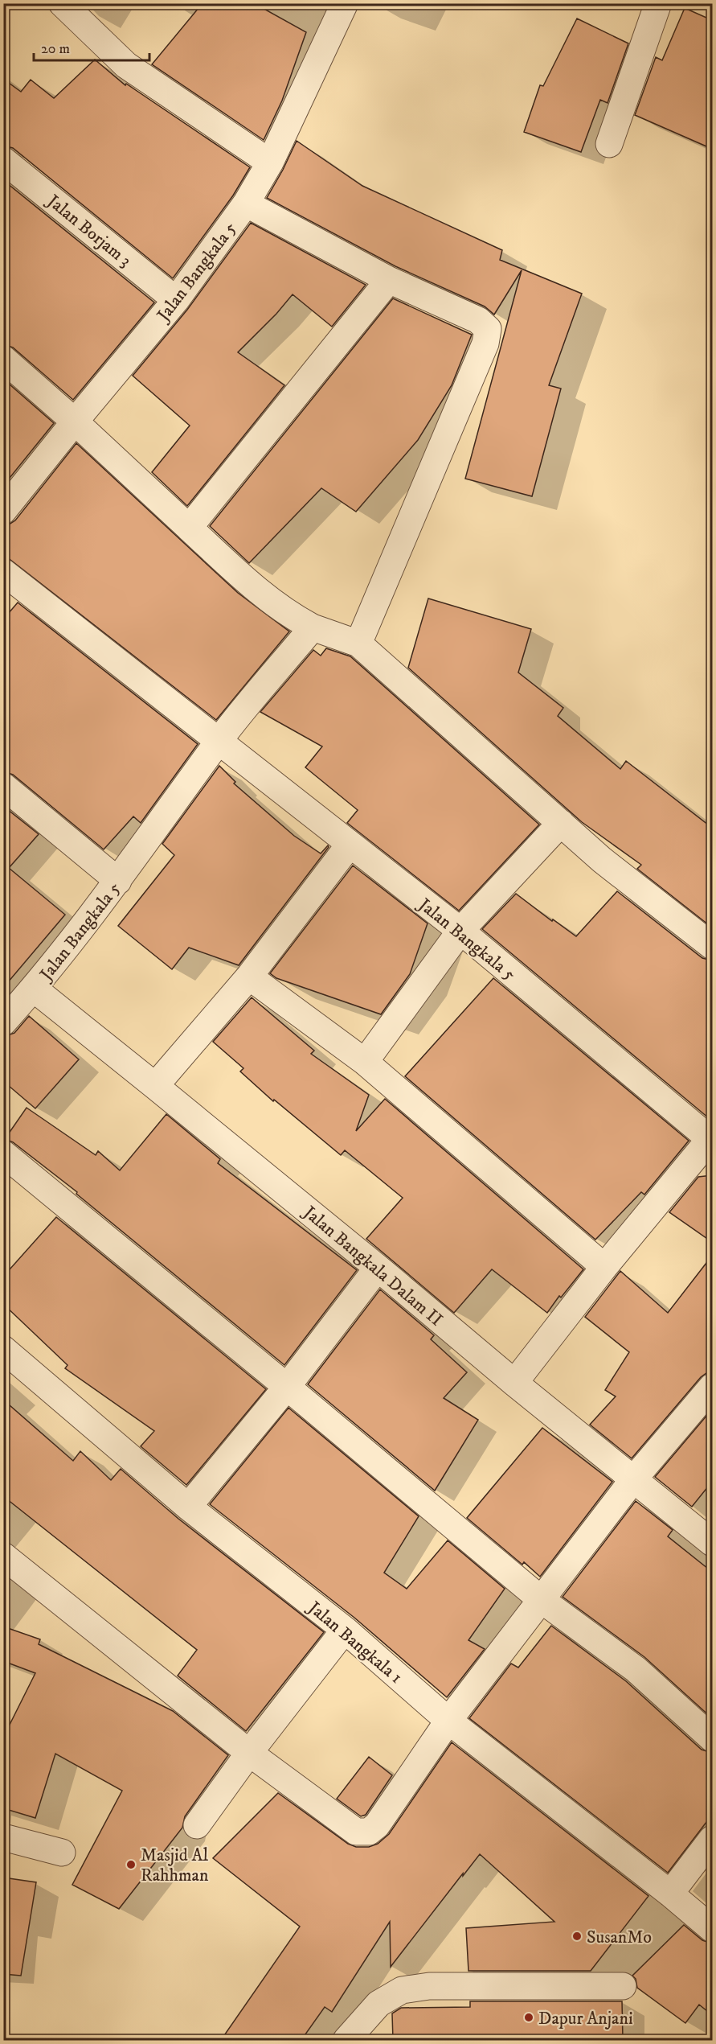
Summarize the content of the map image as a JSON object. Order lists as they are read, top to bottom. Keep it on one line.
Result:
{"streets":{"street":["Jalan Borjam 3","Jalan Bangkala 5","Jalan Bangkala Dalam II","Jalan Bangkala 1"]},"crossings":[["Jalan Borjam 3","Jalan Bangkala 5"],["Jalan Bangkala 5","Jalan Bangkala Dalam II"]],"places":["Masjid Al Rahhman","SusanMo","Dapur Anjani"],"scale_bar":"20 m"}
